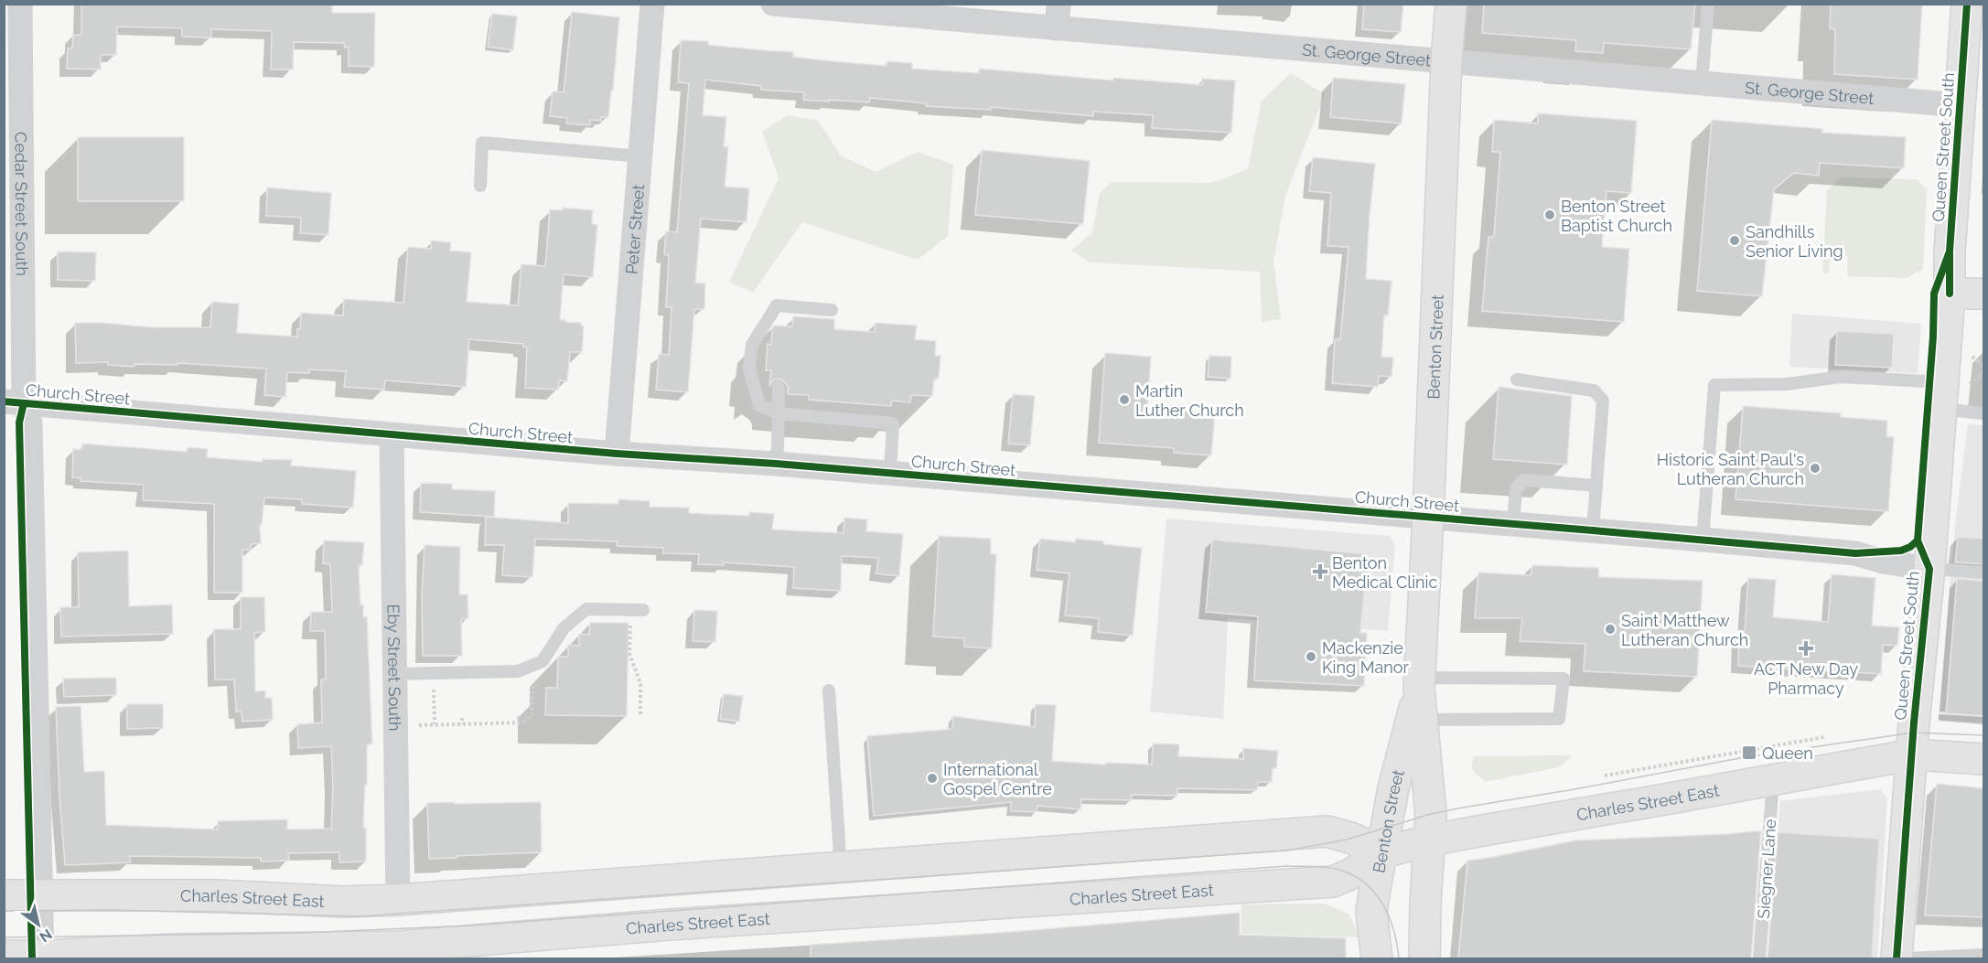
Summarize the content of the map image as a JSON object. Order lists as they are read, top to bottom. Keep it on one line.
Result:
{"streets":{"main road":["Queen Street South","Benton Street","Charles Street East"],"street":["St. George Street","Cedar Street South","Peter Street","Church Street","Eby Street South"],"lane":["Siegner Lane"]},"crossings":[["St. George Street","Queen Street South"],["St. George Street","Benton Street"],["Queen Street South","Church Street"],["Queen Street South","Charles Street East"],["Cedar Street South","Church Street"],["Cedar Street South","Charles Street East"],["Peter Street","Church Street"],["Benton Street","Church Street"],["Benton Street","Charles Street East"],["Church Street","Eby Street South"],["Eby Street South","Charles Street East"],["Charles Street East","Siegner Lane"]],"places":{"other":["Benton Street Baptist Church","Sandhills Senior Living","Martin Luther Church","Historic Saint Paul's Lutheran Church","Saint Matthew Lutheran Church","Mackenzie King Manor","International Gospel Centre"],"health":["Benton Medical Clinic","ACT New Day Pharmacy"],"transit":["Queen"]},"north":"bottom right"}
